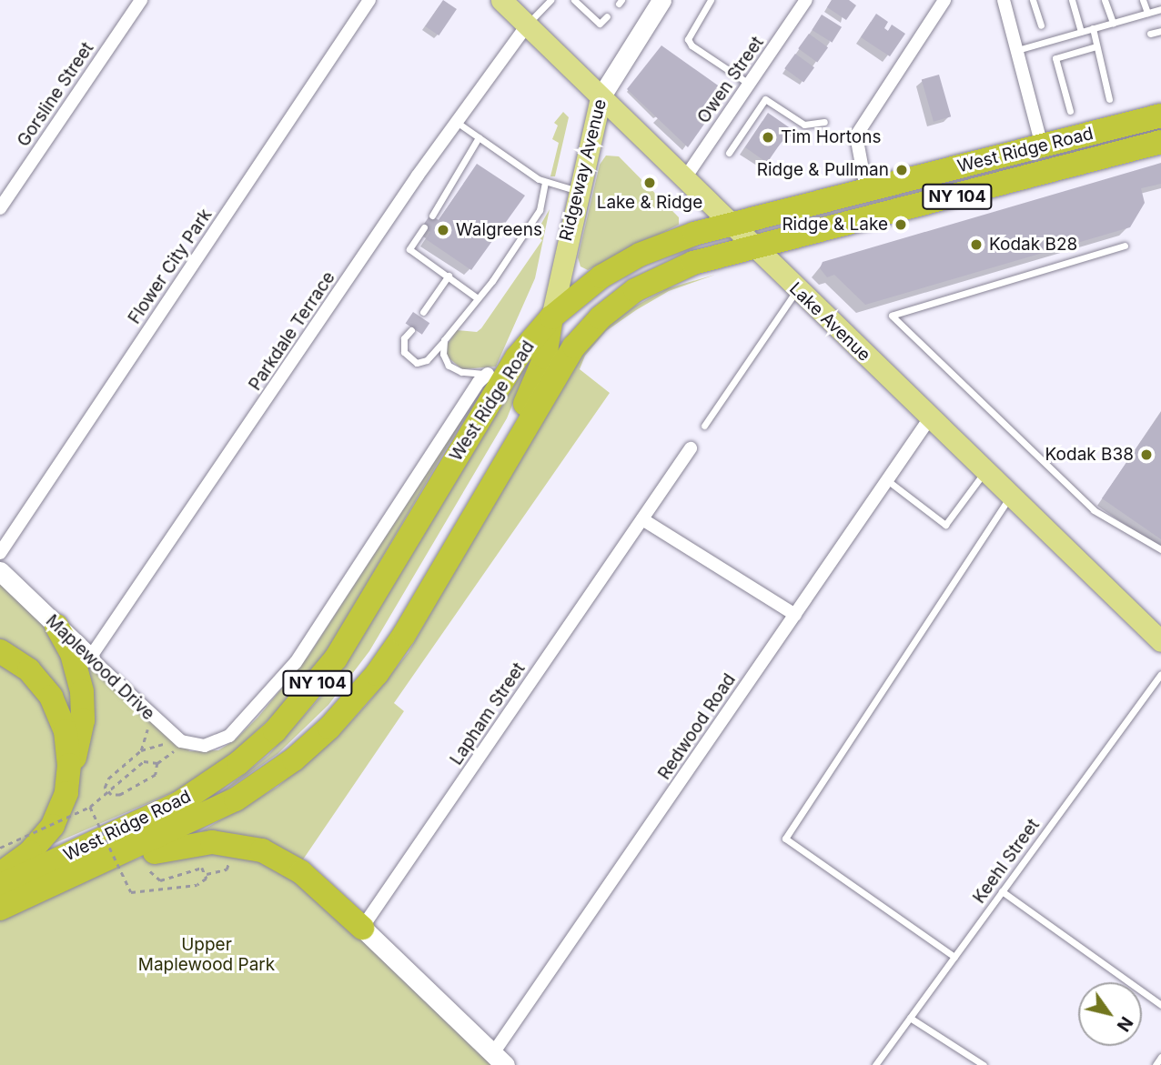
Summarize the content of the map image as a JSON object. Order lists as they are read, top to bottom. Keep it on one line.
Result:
{"streets":{"highway":["West Ridge Road","NY 104"],"main road":["Ridgeway Avenue","Lake Avenue"],"street":["Owen Street","Gorsline Street","Flower City Park","Parkdale Terrace","Maplewood Drive","Lapham Street","Redwood Road"],"lane":["Keehl Street"]},"crossings":[["Owen Street","Lake Avenue"],["West Ridge Road","Ridgeway Avenue"],["West Ridge Road","Lake Avenue"],["West Ridge Road","Maplewood Drive"],["Ridgeway Avenue","Lake Avenue"],["Lake Avenue","Parkdale Terrace"],["Lake Avenue","Redwood Road"],["Parkdale Terrace","Maplewood Drive"]],"parks":["Upper Maplewood Park"],"places":["Tim Hortons","Ridge & Pullman","Lake & Ridge","Ridge & Lake","Walgreens","Kodak B28","Kodak B38"],"north":"bottom right"}
